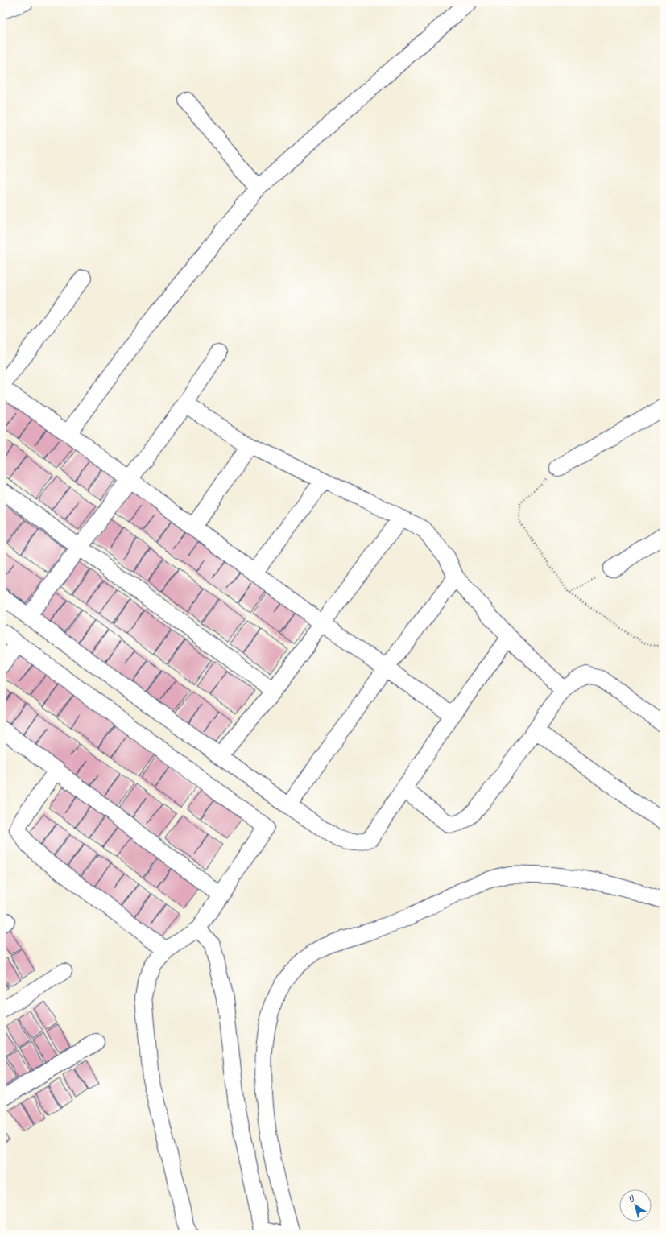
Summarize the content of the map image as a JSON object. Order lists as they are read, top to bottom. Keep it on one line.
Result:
{"north":"top left"}
